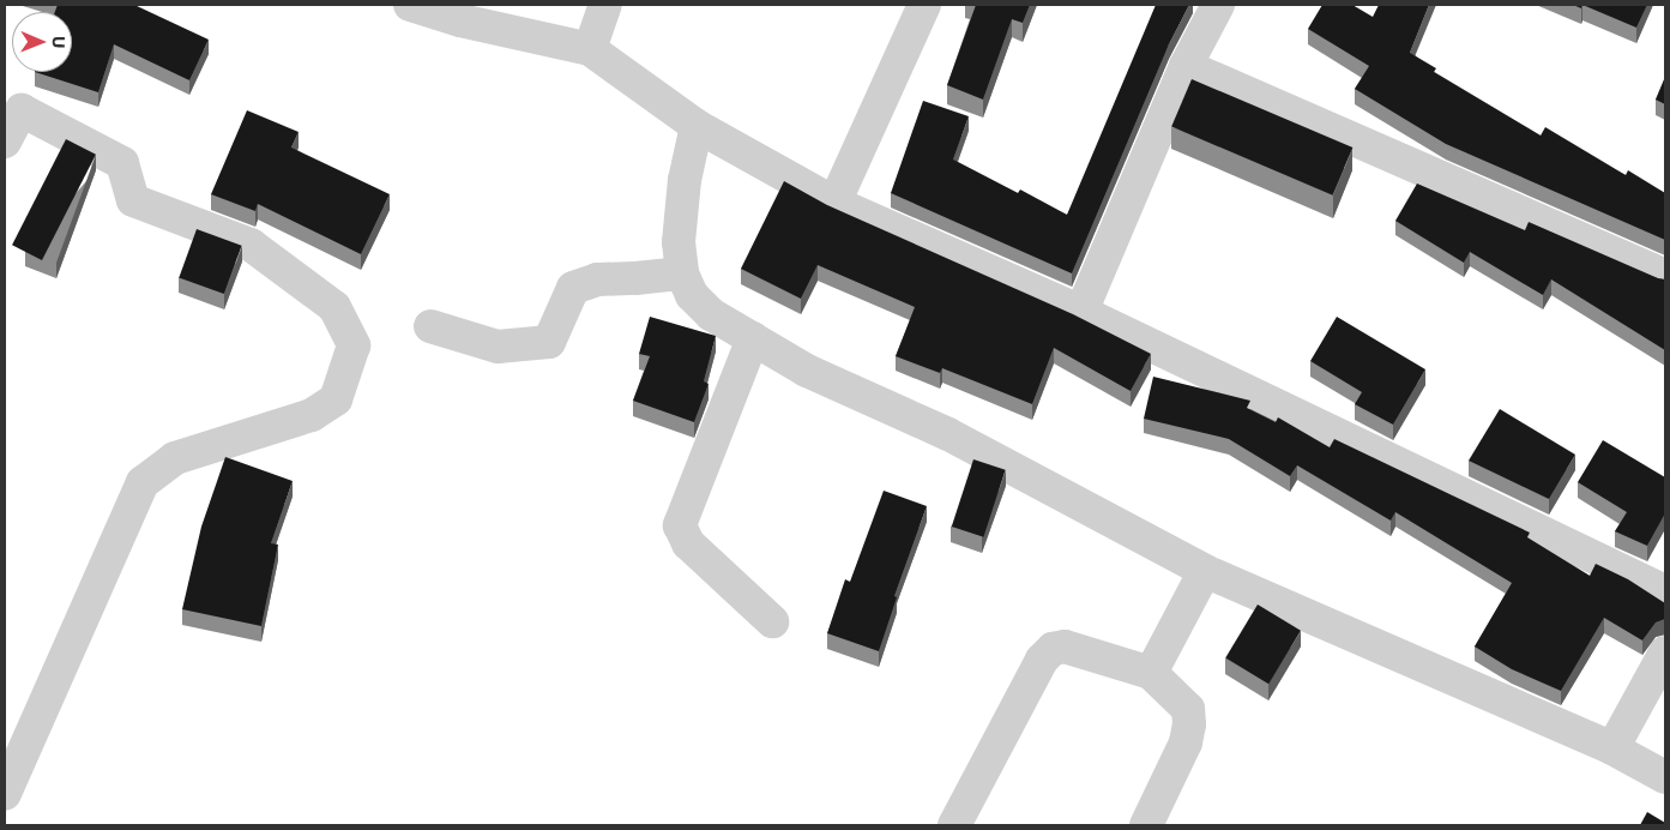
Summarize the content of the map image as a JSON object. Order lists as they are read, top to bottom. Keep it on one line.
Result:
{"north":"right"}
